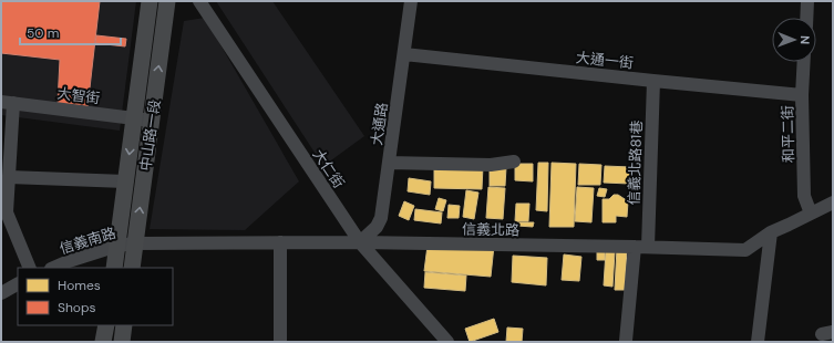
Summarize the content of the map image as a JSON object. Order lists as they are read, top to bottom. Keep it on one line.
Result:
{"streets":{"main road":["中山路一段"],"street":["大通一街","大智街","大通路","和平二街","信義北路81巷","大仁街","信義北路","信義南路"]},"crossings":[["大通一街","大通路"],["大通一街","和平二街"],["大通一街","信義北路81巷"],["大智街","中山路一段"],["大通路","大仁街"],["大通路","信義北路"],["和平二街","信義北路"],["中山路一段","信義北路"],["中山路一段","信義南路"],["信義北路81巷","信義北路"],["大仁街","信義北路"],["信義北路","信義南路"]],"legend":["Homes","Shops"],"scale_bar":"50 m","north":"right"}
